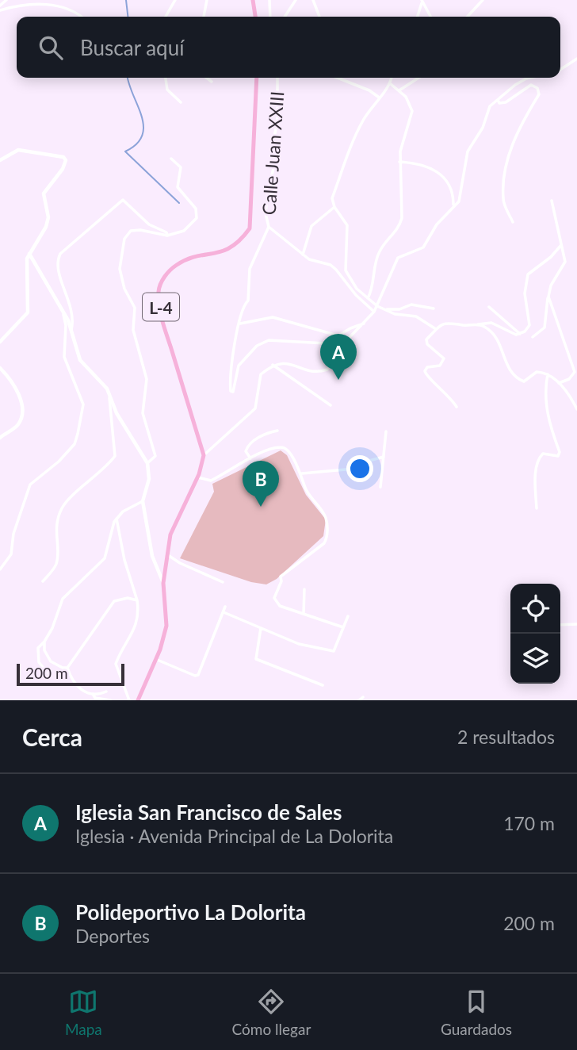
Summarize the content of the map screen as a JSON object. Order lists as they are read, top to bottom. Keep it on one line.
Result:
{"streets":{"main road":["L-4"],"street":["Calle Juan XXIII"]},"scale_bar":"200 m","page":{"search":"Buscar aquí","pins":["A","B"],"scale":"200 m","heading":["Cerca","2 resultados"],"list":[{"mark":"A","name":"Iglesia San Francisco de Sales","note":"Iglesia · Avenida Principal de La Dolorita","value":"170 m"},{"mark":"B","name":"Polideportivo La Dolorita","note":"Deportes","value":"200 m"}],"nav":["Mapa","Cómo llegar","Guardados"]}}
